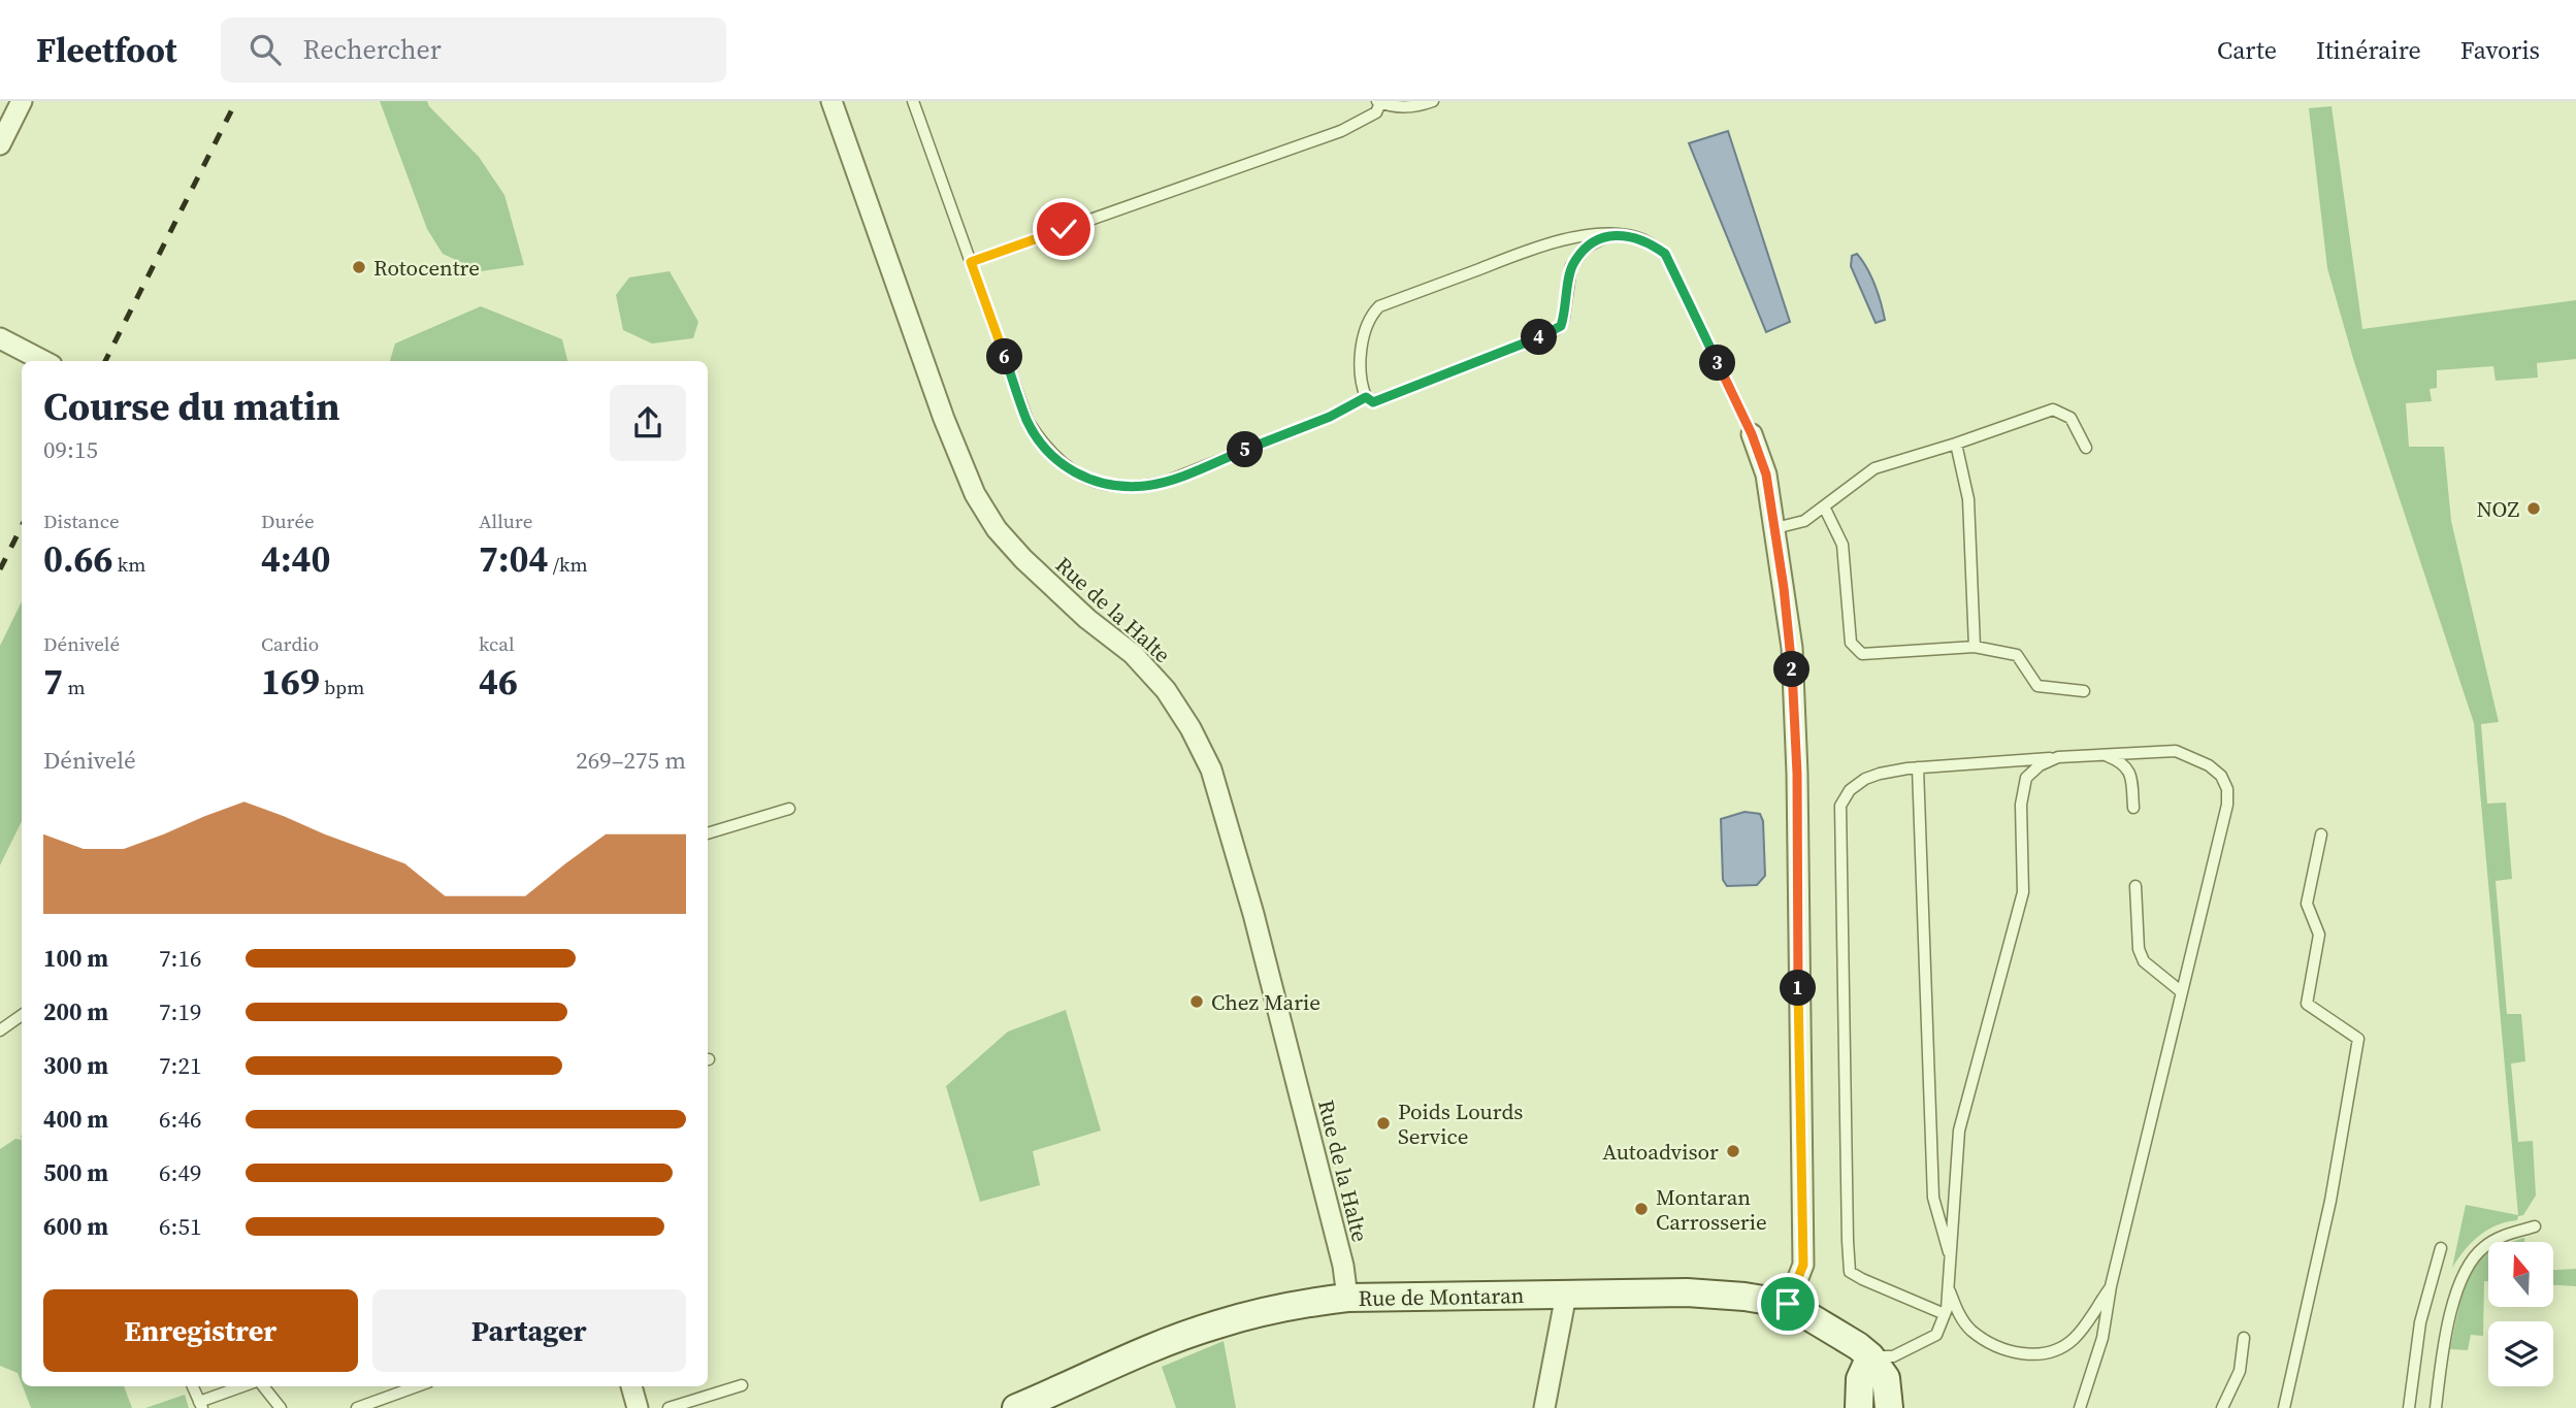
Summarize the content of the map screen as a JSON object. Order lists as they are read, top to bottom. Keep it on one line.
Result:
{"streets":{"street":["Rue de la Halte","Rue de Montaran"]},"crossings":[["Rue de la Halte","Rue de Montaran"]],"places":["Rotocentre","NOZ","Chez Marie","Poids Lourds Service","Autoadvisor","Montaran Carrosserie"],"north":"top","page":{"header":"Fleetfoot","search":"Rechercher","nav":["Carte","Itinéraire","Favoris"],"pins":["4","6","3","5","2","1"],"heading":["Course du matin","09:15"],"stats":[["Distance","0.66 km"],["Durée","4:40"],["Allure","7:04 /km"],["Dénivelé","7 m"],["Cardio","169 bpm"],["kcal","46"]],"chart":["Dénivelé","269–275 m"],"list":[{"name":"100 m","note":"7:16"},{"name":"200 m","note":"7:19"},{"name":"300 m","note":"7:21"},{"name":"400 m","note":"6:46"},{"name":"500 m","note":"6:49"},{"name":"600 m","note":"6:51"}],"buttons":["Enregistrer","Partager"]}}
